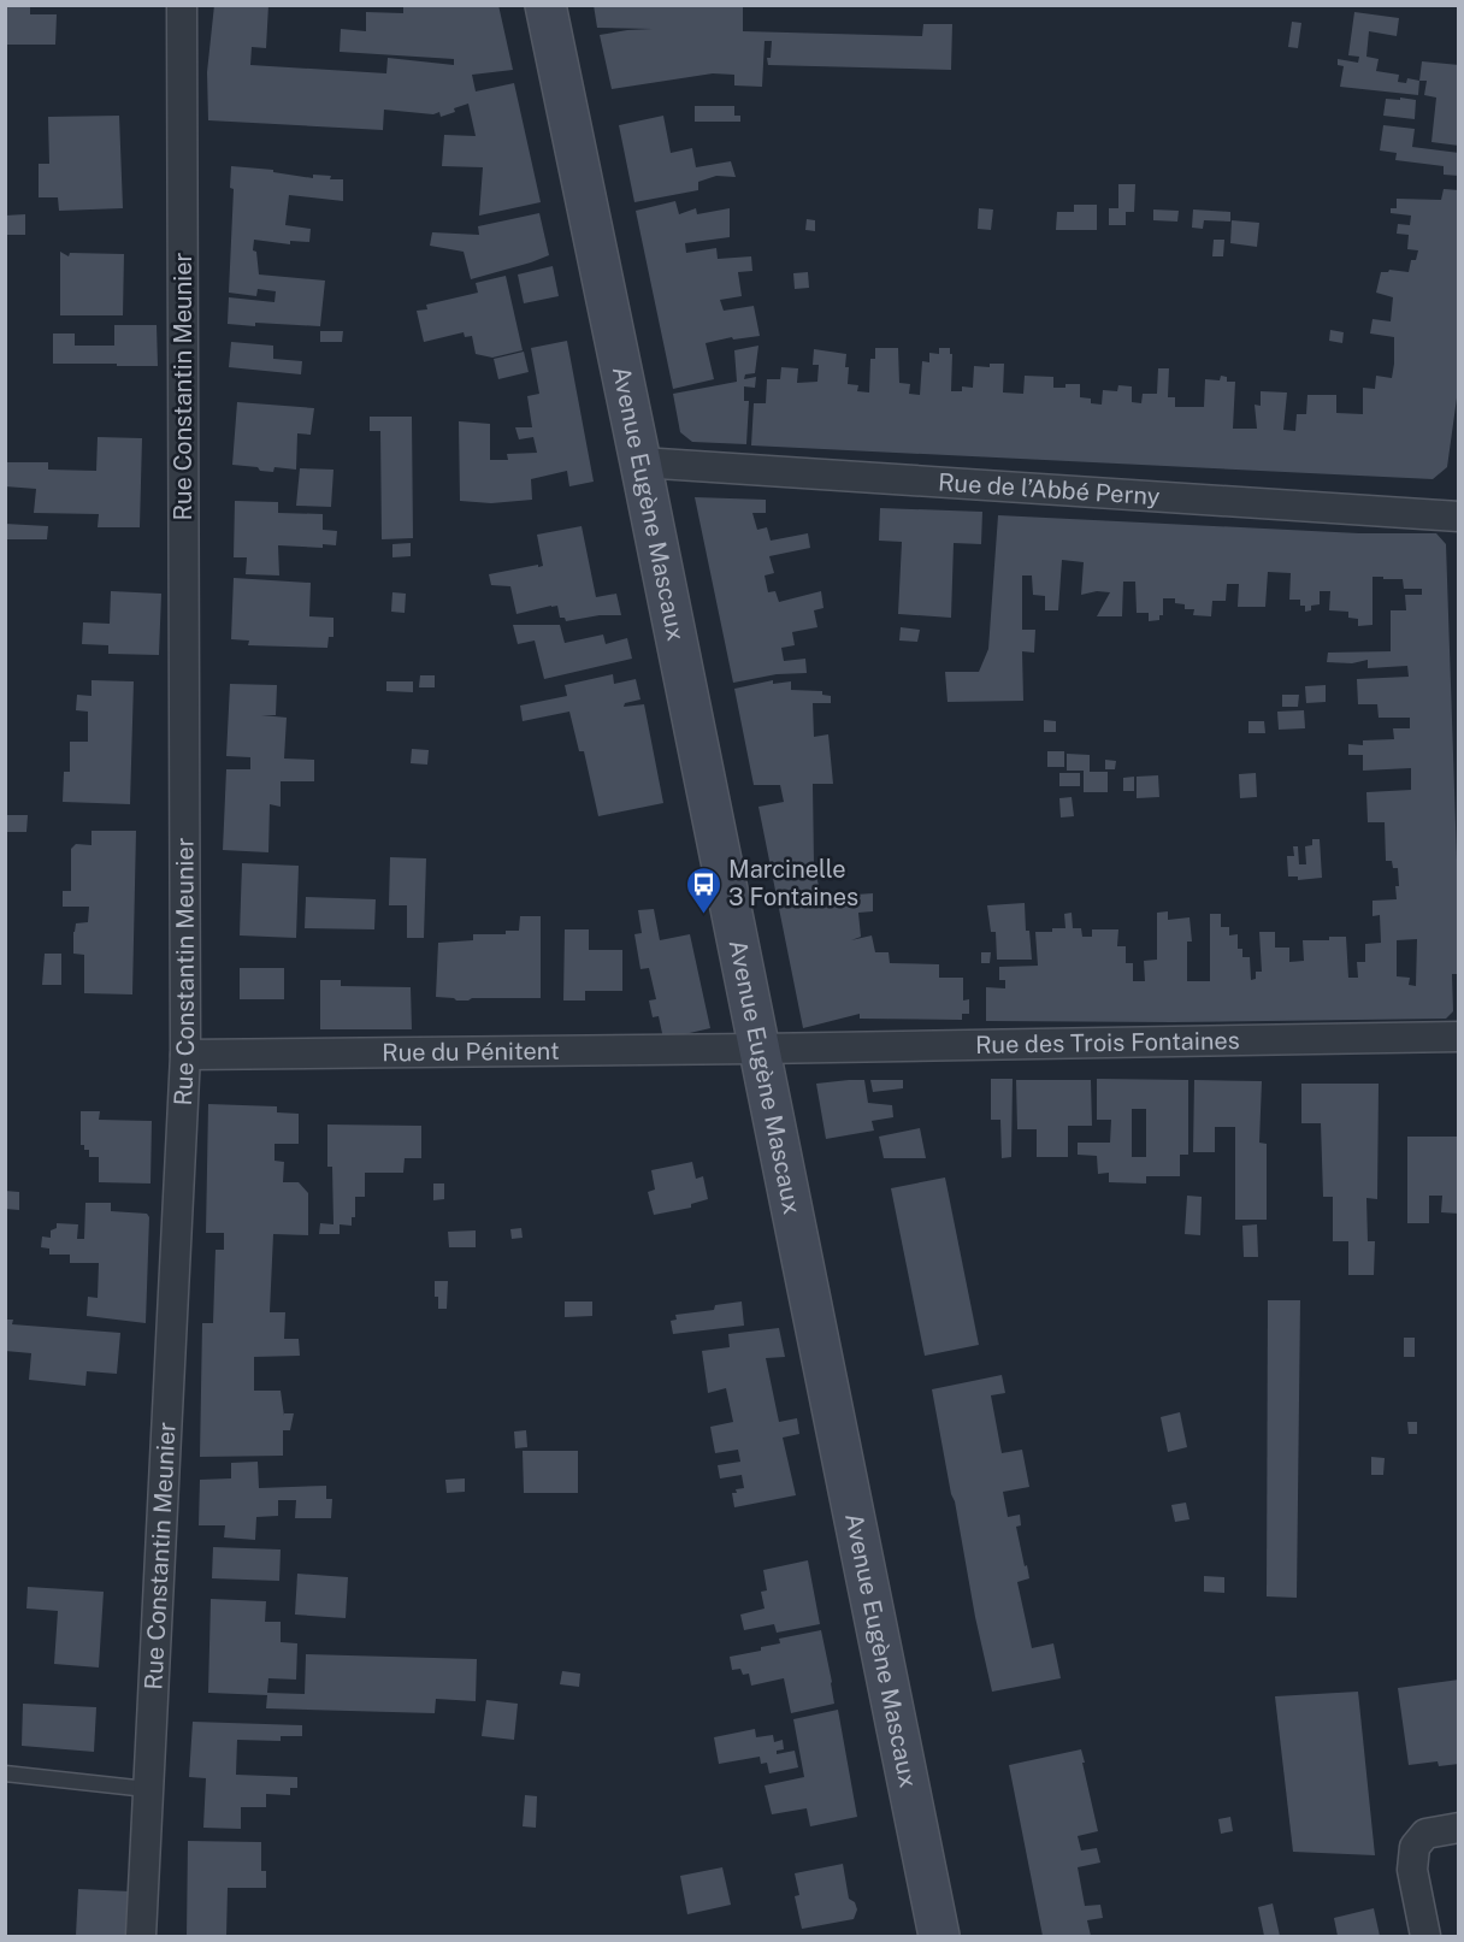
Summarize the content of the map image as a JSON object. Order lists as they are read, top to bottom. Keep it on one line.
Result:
{"streets":{"main road":["Avenue Eugène Mascaux"],"street":["Rue Constantin Meunier","Rue de l’Abbé Perny","Rue des Trois Fontaines","Rue du Pénitent"]},"crossings":[["Rue Constantin Meunier","Rue du Pénitent"],["Rue de l’Abbé Perny","Avenue Eugène Mascaux"],["Avenue Eugène Mascaux","Rue des Trois Fontaines"],["Avenue Eugène Mascaux","Rue du Pénitent"],["Rue des Trois Fontaines","Rue du Pénitent"]],"places":{"bus stop":["Marcinelle 3 Fontaines"]}}
